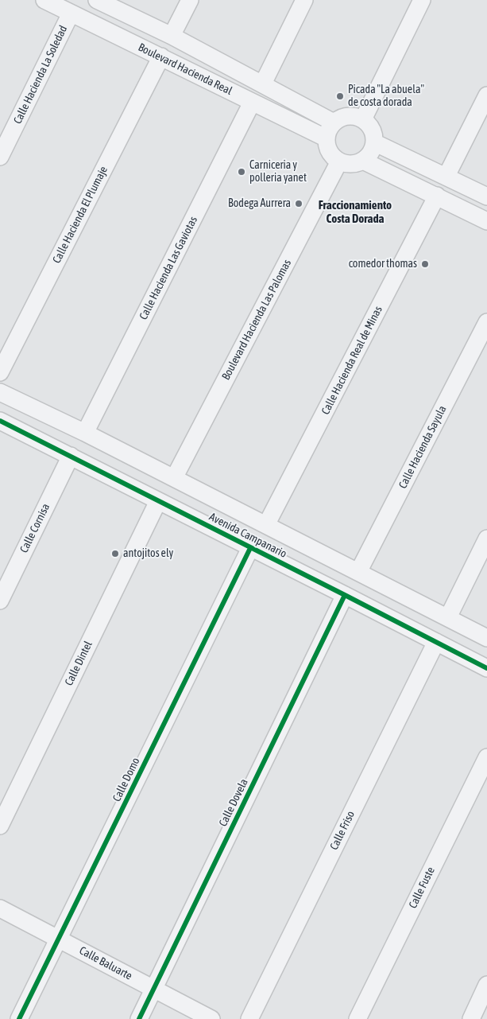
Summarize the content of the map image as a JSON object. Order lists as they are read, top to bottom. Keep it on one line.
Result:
{"streets":{"street":["Boulevard Hacienda Real","Calle Hacienda La Soledad","Calle Hacienda El Plumaje","Calle Hacienda Las Gaviotas","Boulevard Hacienda Las Palomas","Calle Hacienda Real de Minas","Calle Hacienda Sayula","Calle Cornisa","Avenida Campanario","Calle Dintel","Calle Domo","Calle Dovela","Calle Friso","Calle Fuste","Calle Baluarte"]},"crossings":[["Boulevard Hacienda Real","Calle Hacienda La Soledad"],["Boulevard Hacienda Real","Calle Hacienda El Plumaje"],["Boulevard Hacienda Real","Calle Hacienda Las Gaviotas"],["Boulevard Hacienda Real","Boulevard Hacienda Las Palomas"],["Calle Hacienda Las Gaviotas","Avenida Campanario"],["Boulevard Hacienda Las Palomas","Avenida Campanario"],["Calle Hacienda Real de Minas","Avenida Campanario"],["Calle Hacienda Sayula","Avenida Campanario"],["Calle Cornisa","Avenida Campanario"],["Avenida Campanario","Calle Dintel"],["Avenida Campanario","Calle Domo"],["Avenida Campanario","Calle Dovela"],["Avenida Campanario","Calle Friso"],["Calle Domo","Calle Baluarte"],["Calle Dovela","Calle Baluarte"]],"districts":["Fraccionamiento Costa Dorada"],"places":["Picada \"La abuela\" de costa dorada","Carniceria y polleria yanet","Bodega Aurrera","comedor thomas","antojitos ely"]}
